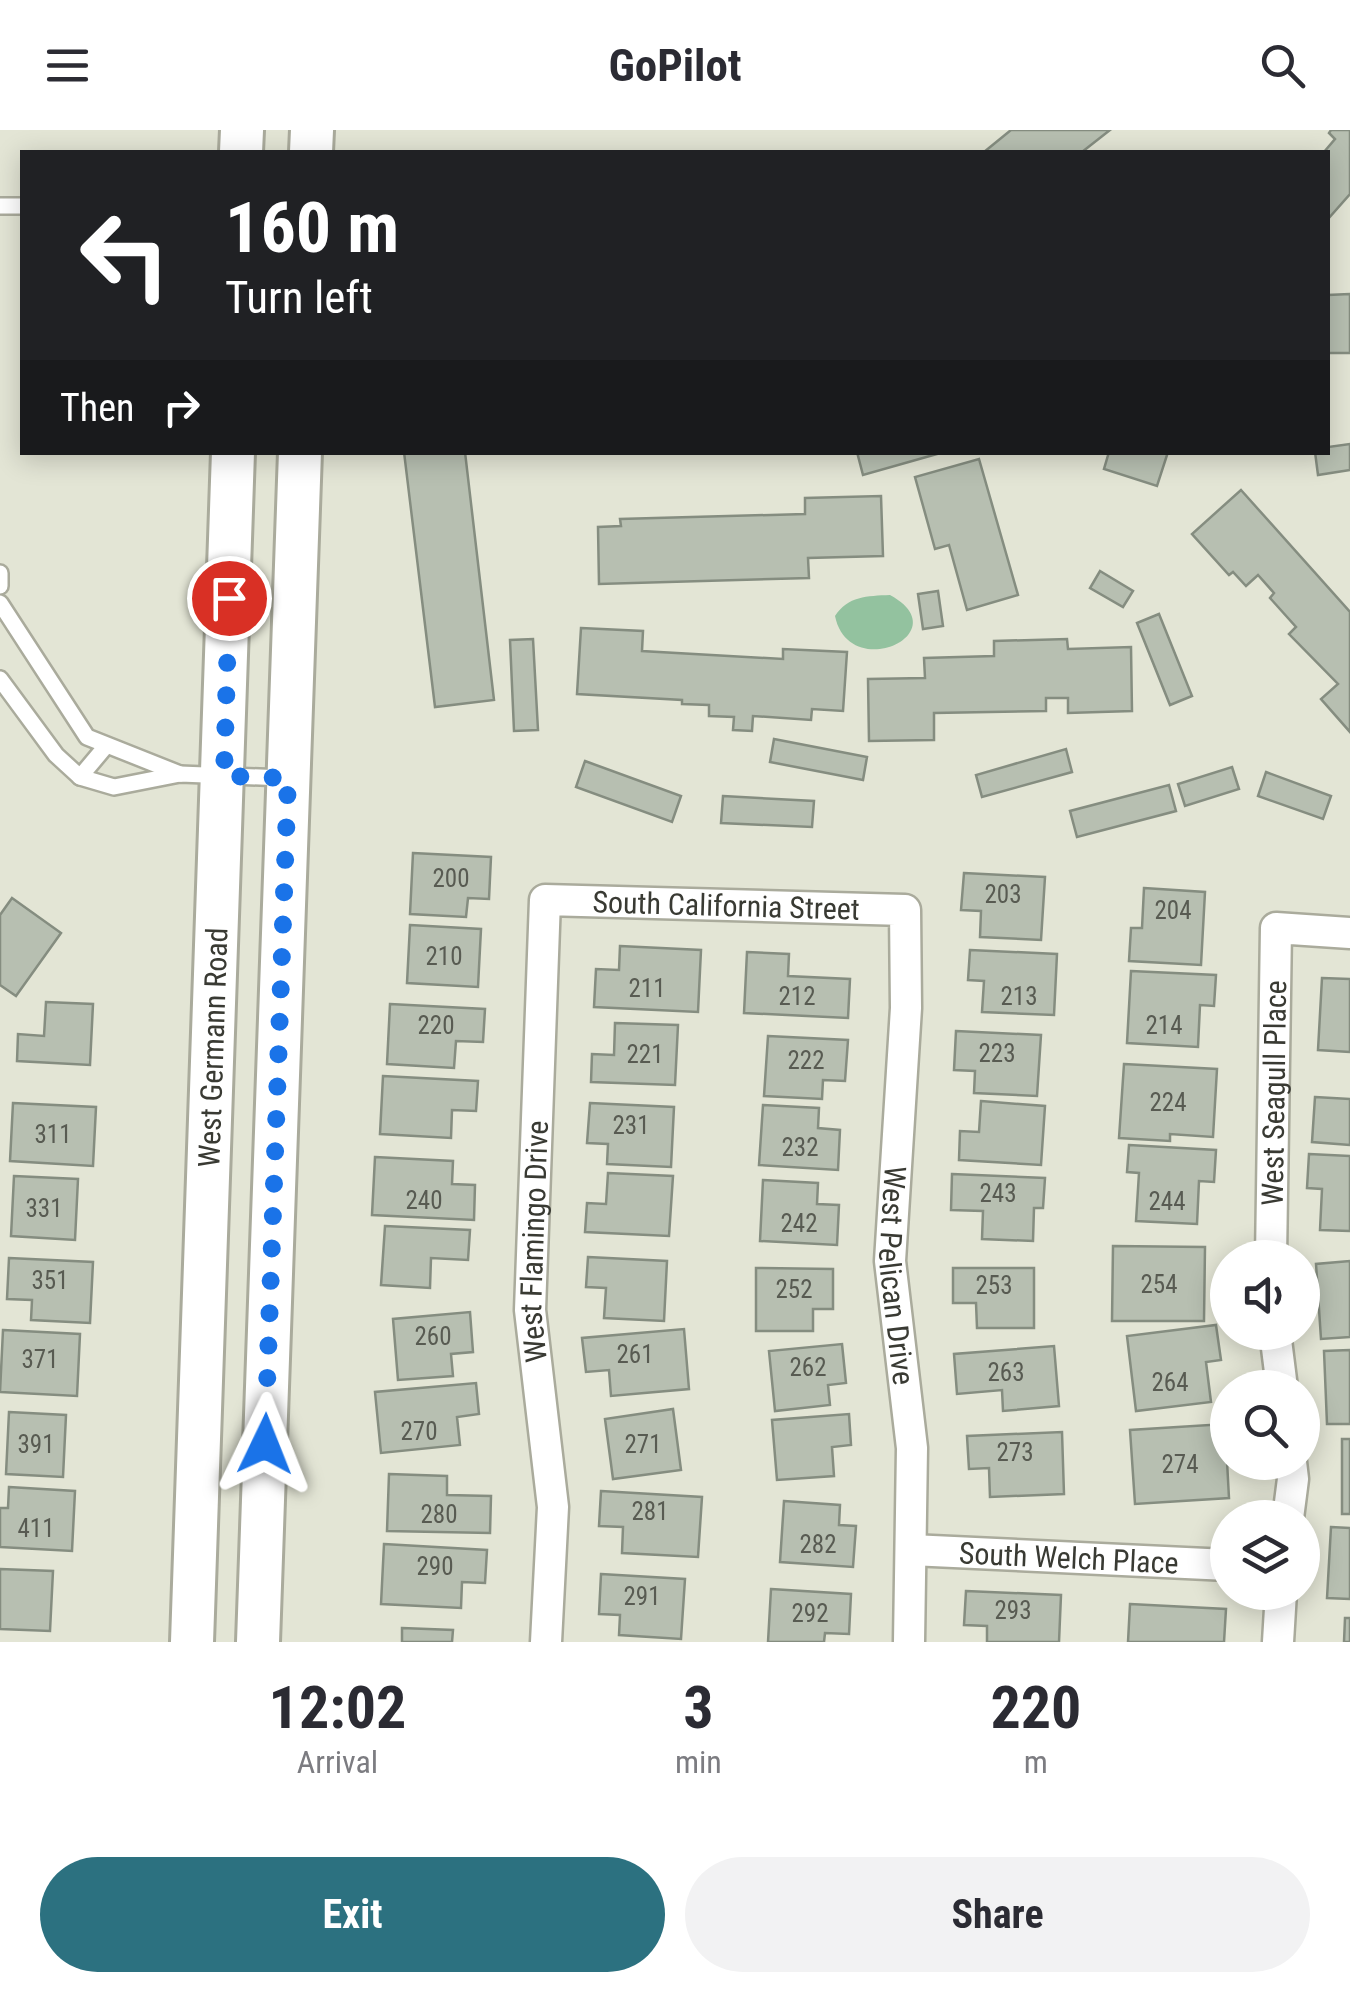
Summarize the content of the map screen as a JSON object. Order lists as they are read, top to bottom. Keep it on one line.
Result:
{"streets":{"main road":["West Germann Road"],"street":["South California Street","West Seagull Place","West Flamingo Drive","West Pelican Drive","South Welch Place"]},"crossings":[["South California Street","West Flamingo Drive"],["South California Street","West Pelican Drive"],["West Pelican Drive","South Welch Place"]],"house_numbers":["200","203","204","210","211","212","213","220","214","223","221","222","224","231","311","232","243","240","244","331","242","351","254","253","252","260","261","371","262","263","264","270","391","271","273","274","281","280","411","282","290","291","293","292"],"page":{"header":"GoPilot","turn":["160 m","Turn left"],"then":"Then","eta":["12:02","Arrival","3","min","220","m"],"buttons":["Exit","Share"]}}
